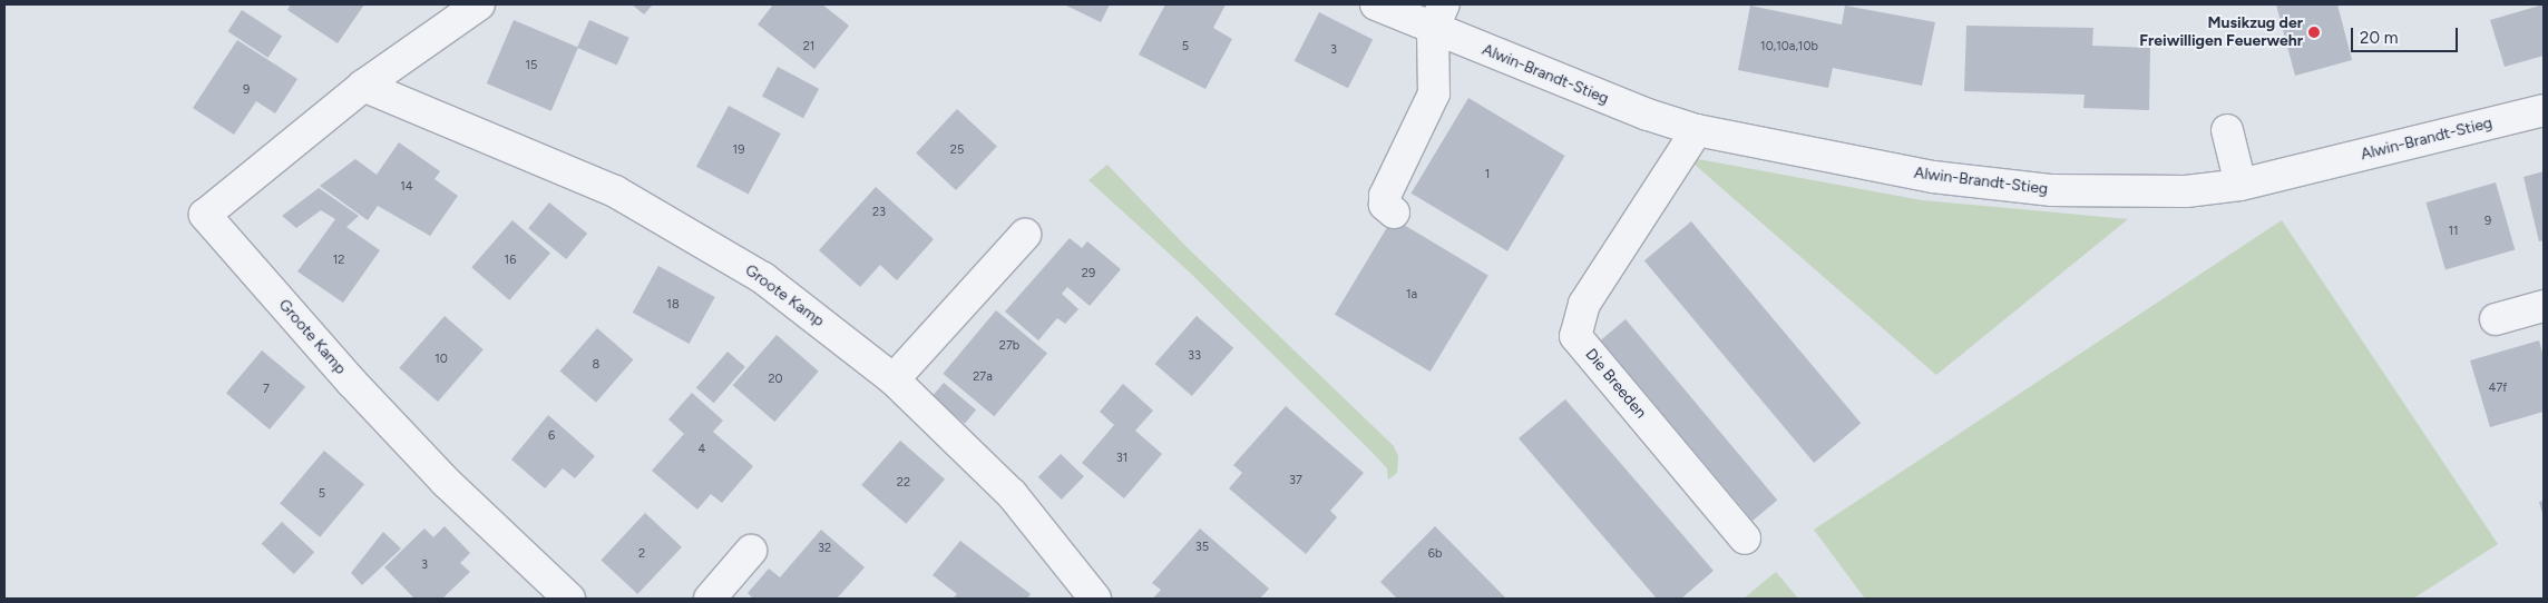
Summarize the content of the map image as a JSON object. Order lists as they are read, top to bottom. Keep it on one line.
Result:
{"streets":{"street":["Alwin-Brandt-Stieg","Groote Kamp","Die Breeden"]},"crossings":[["Alwin-Brandt-Stieg","Die Breeden"]],"places":["Musikzug der Freiwilligen Feuerwehr"],"house_numbers":["21","5","10,10a,10b","3","15","9","19","25","1","14","23","9","11","12","16","29","1a","18","27b","33","10","8","27a","20","47f","7","6","4","31","37","22","5","35","32","2","6b","3"],"scale_bar":"20 m"}
